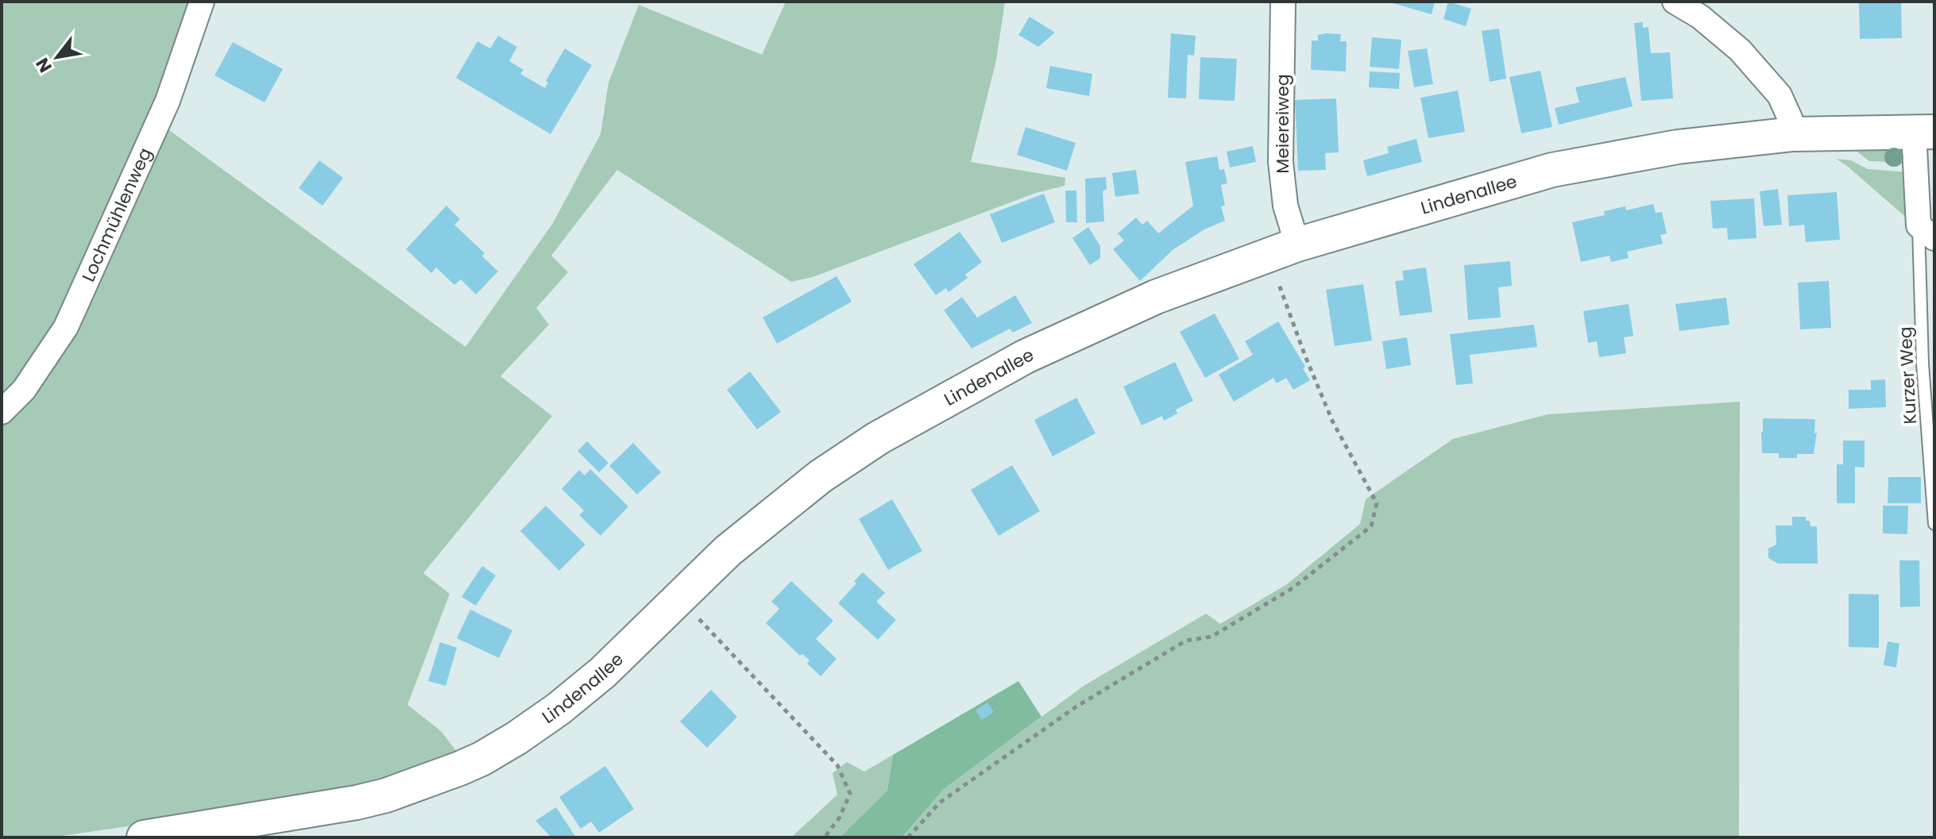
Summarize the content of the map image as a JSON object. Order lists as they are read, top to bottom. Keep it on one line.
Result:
{"streets":{"street":["Meiereiweg","Lindenallee","Lochmühlenweg"],"lane":["Kurzer Weg"]},"crossings":[["Meiereiweg","Lindenallee"]],"north":"bottom left"}
